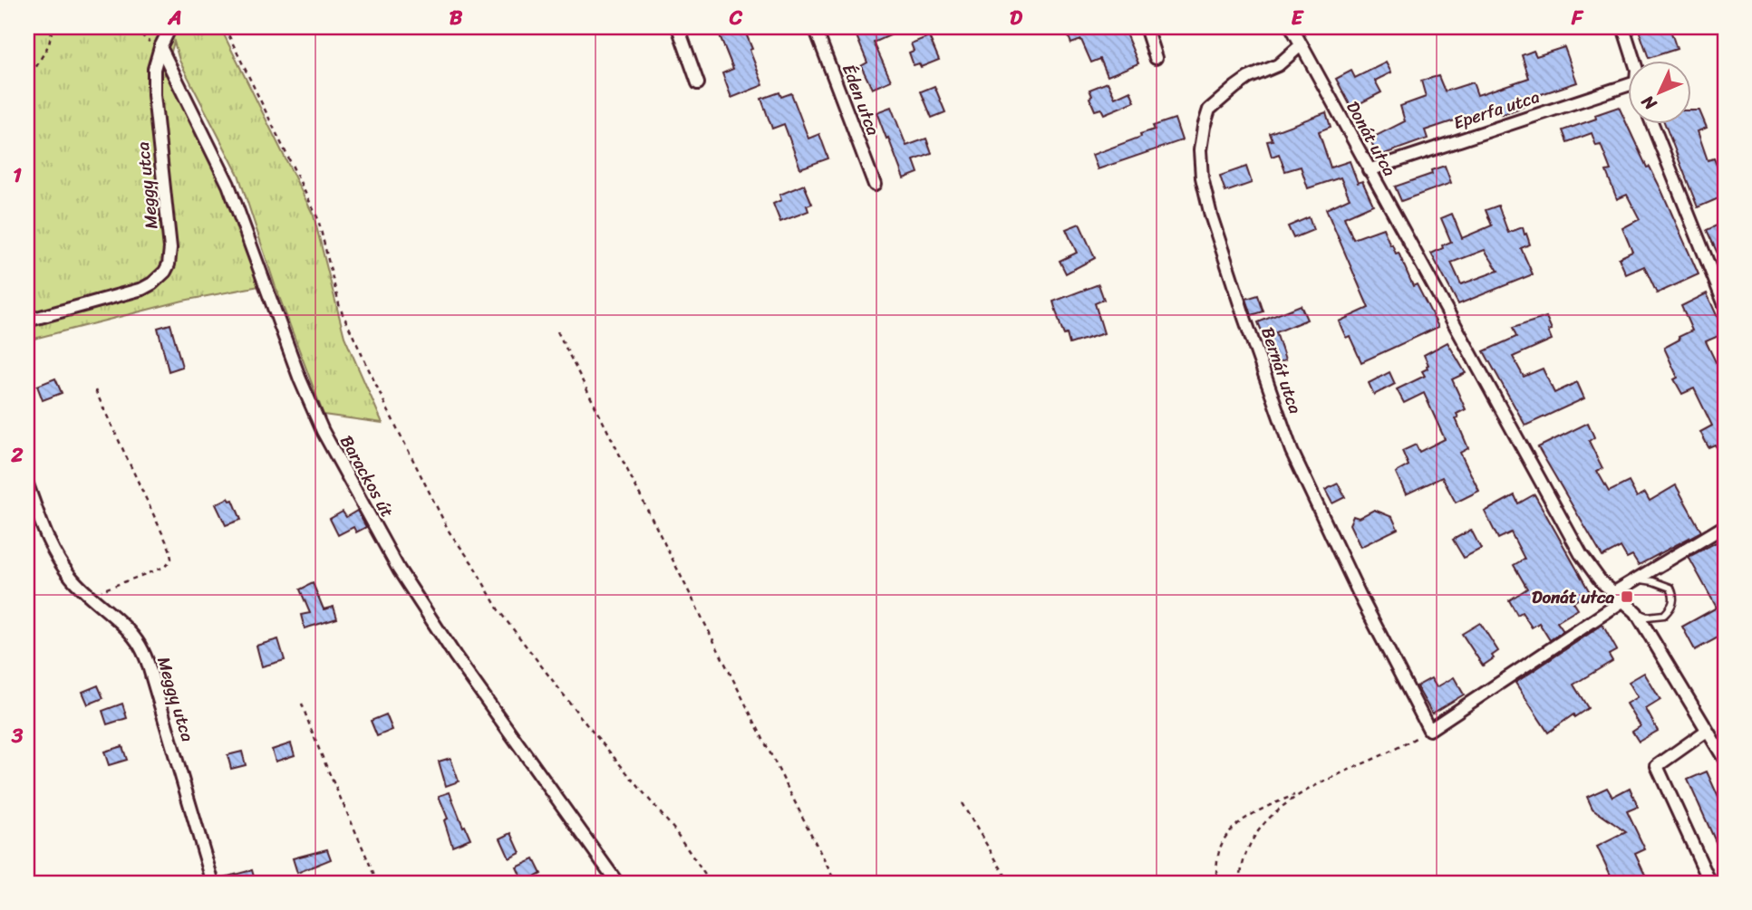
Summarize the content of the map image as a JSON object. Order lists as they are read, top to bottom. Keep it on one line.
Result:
{"streets":{"street":["Éden utca","Eperfa utca","Donát utca","Meggy utca","Bernát utca","Barackos út"]},"crossings":[["Eperfa utca","Donát utca"],["Donát utca","Bernát utca"],["Meggy utca","Barackos út"]],"places":{"transit":["Donát utca"]},"north":"bottom left","grid":{"columns":["A","B","C","D","E","F"],"rows":["1","2","3"]}}
